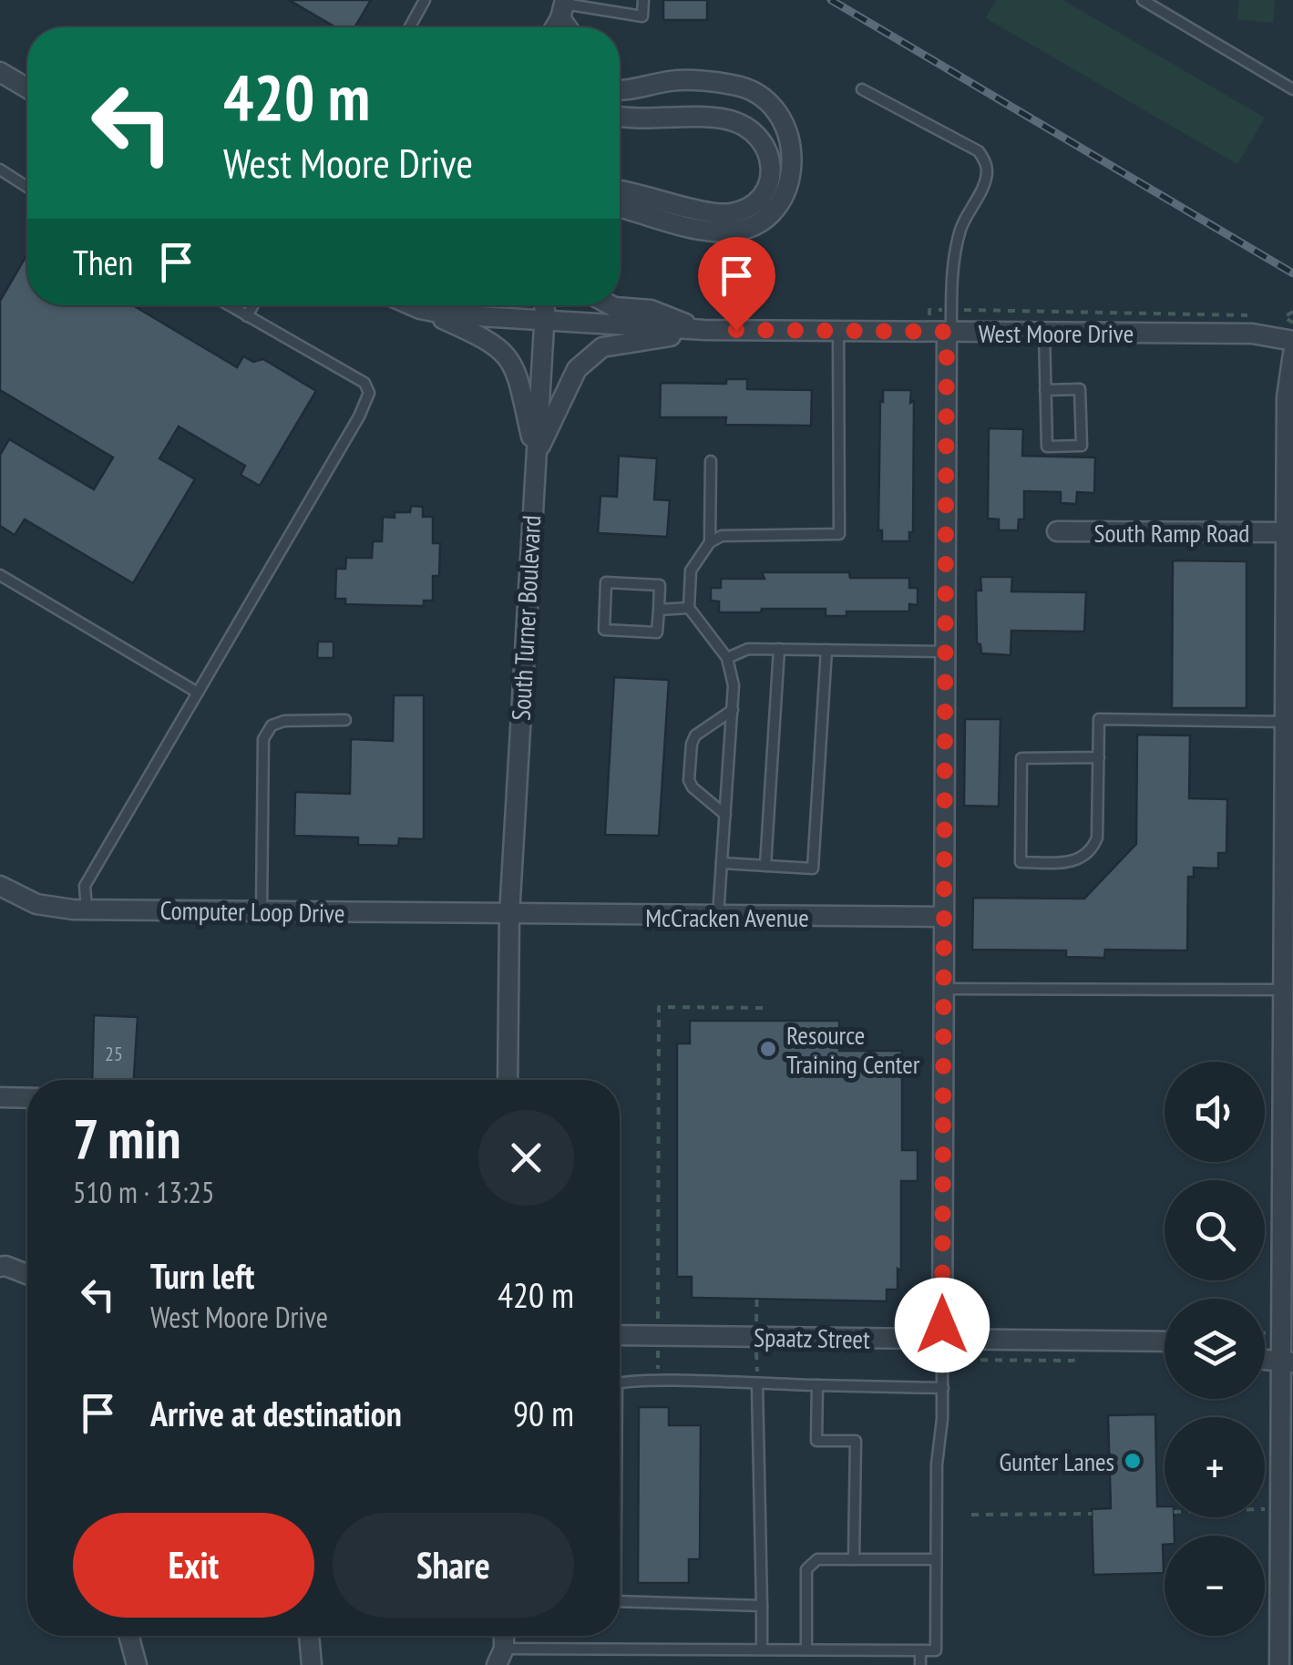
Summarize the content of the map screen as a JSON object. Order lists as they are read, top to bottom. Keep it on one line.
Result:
{"streets":{"street":["West Moore Drive","South Ramp Road","South Turner Boulevard","Computer Loop Drive","McCracken Avenue","Spaatz Street"]},"crossings":[["South Turner Boulevard","Computer Loop Drive"],["South Turner Boulevard","McCracken Avenue"],["Computer Loop Drive","McCracken Avenue"]],"places":["Resource Training Center","Gunter Lanes"],"house_numbers":["25"],"page":{"turn":["420 m","West Moore Drive"],"then":"Then","map_buttons":["+","−"],"heading":["7 min","510 m · 13:25"],"list":[{"name":"Turn left","note":"West Moore Drive","value":"420 m"},{"name":"Arrive at destination","value":"90 m"}],"buttons":["Exit","Share"]}}
